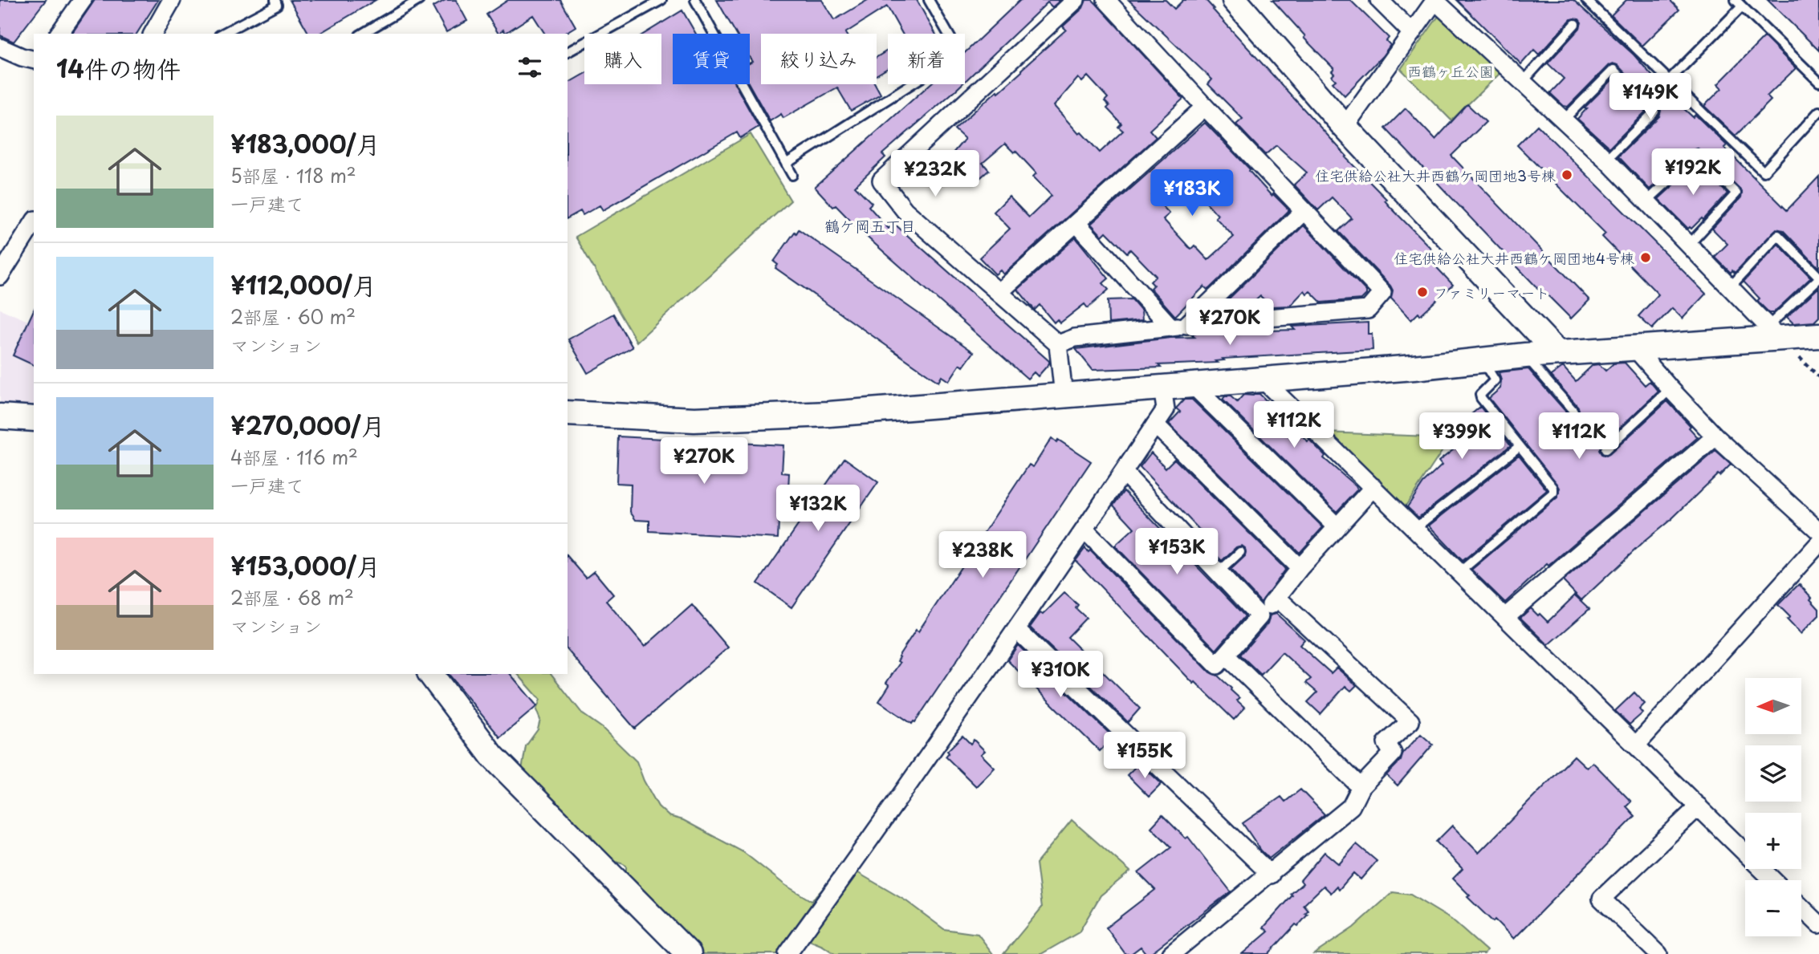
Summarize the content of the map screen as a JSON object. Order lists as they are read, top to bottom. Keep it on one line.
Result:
{"districts":["鶴ケ岡五丁目"],"parks":["西鶴ヶ丘公園"],"places":["住宅供給公社大井西鶴ケ岡団地3号棟","住宅供給公社大井西鶴ケ岡団地4号棟","ファミリーマート"],"north":"left","page":{"chip":["購入","賃貸","絞り込み","新着"],"heading":"14件の物件","price":["¥149K","¥192K","¥232K","¥183K","¥270K","¥112K","¥399K","¥112K","¥270K","¥132K","¥153K","¥238K","¥310K","¥155K"],"list":[{"name":"¥183,000/月","note":"5部屋 · 118 m² · 一戸建て"},{"name":"¥112,000/月","note":"2部屋 · 60 m² · マンション"},{"name":"¥270,000/月","note":"4部屋 · 116 m² · 一戸建て"},{"name":"¥153,000/月","note":"2部屋 · 68 m² · マンション"}],"map_buttons":["+","−"]}}
